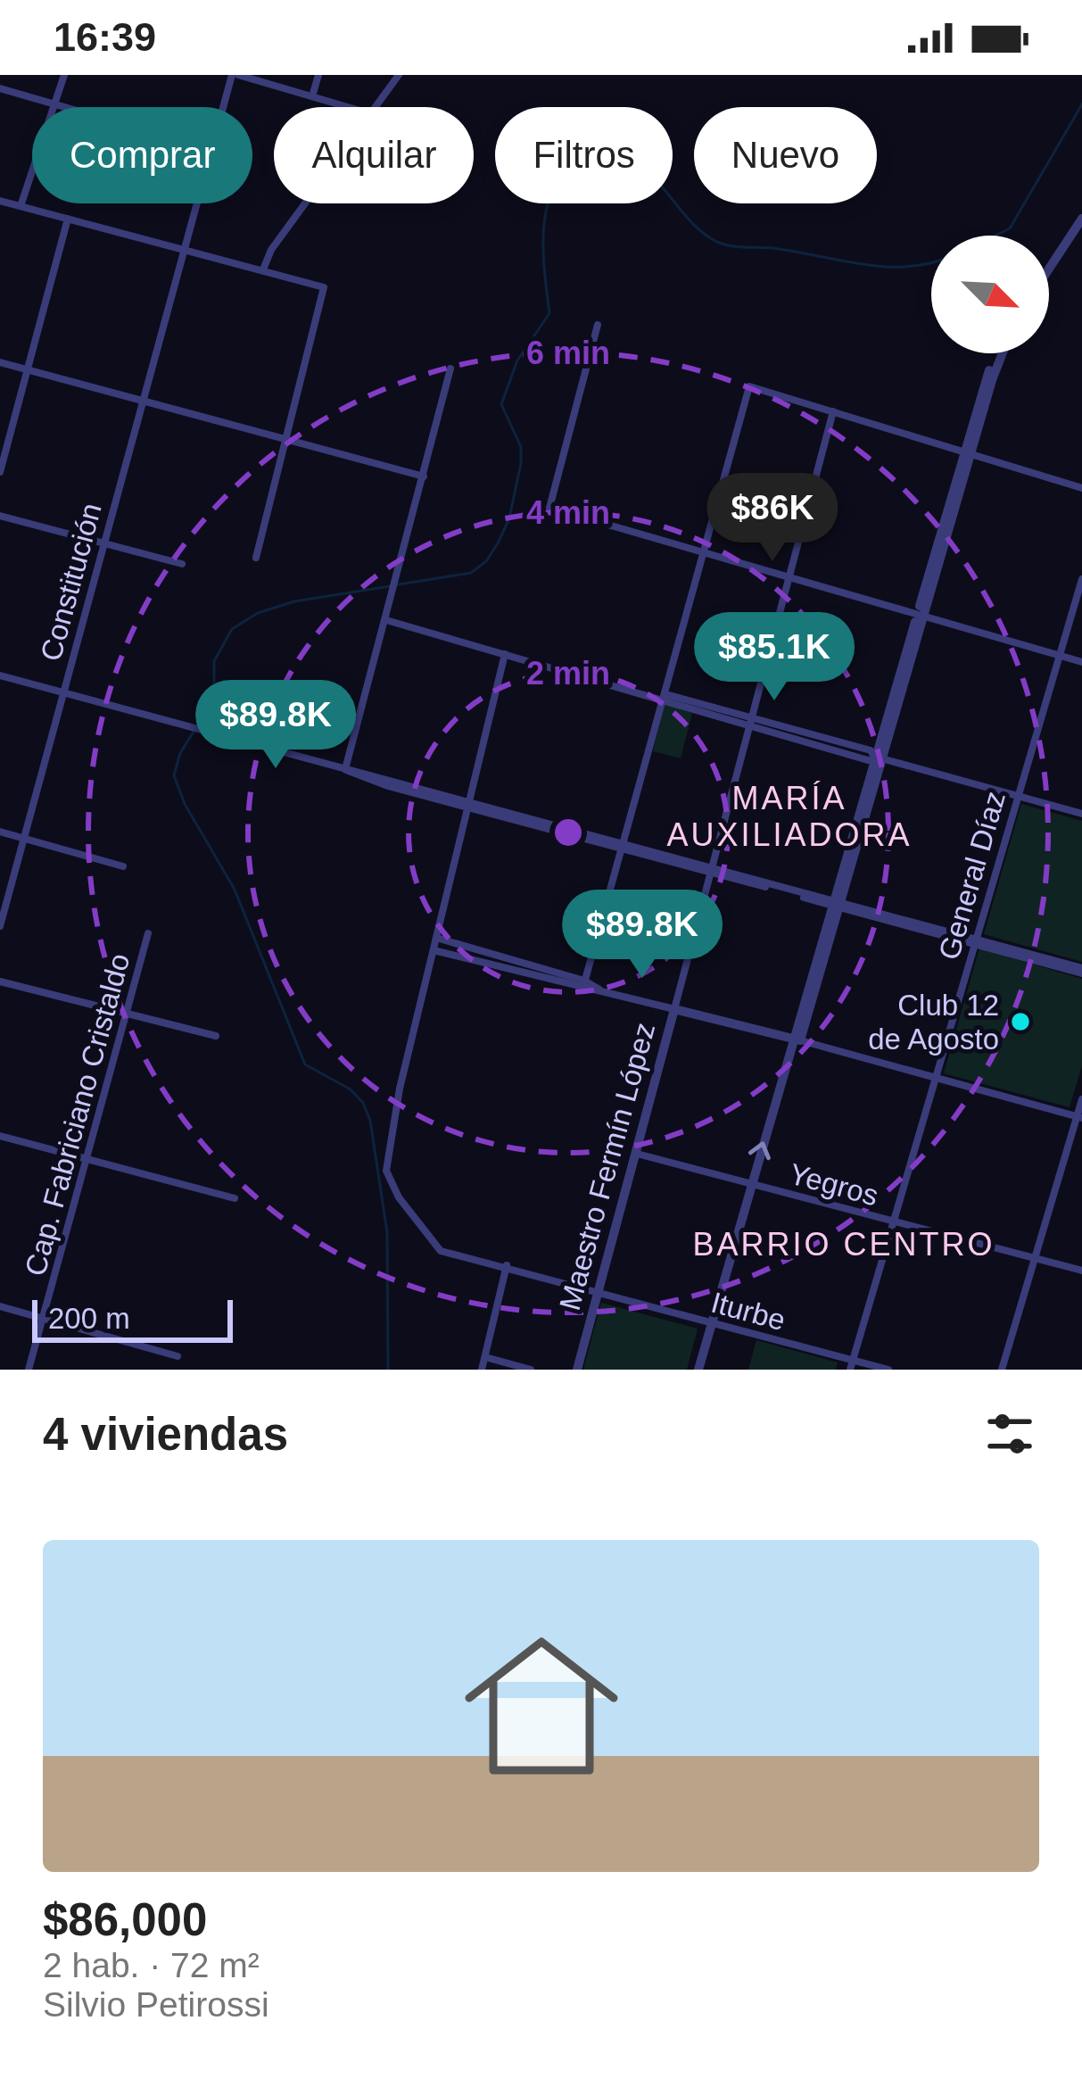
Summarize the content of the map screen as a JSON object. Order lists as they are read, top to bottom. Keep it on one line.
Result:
{"streets":{"street":["Constitución","General Díaz","Cap. Fabriciano Cristaldo","Maestro Fermín López","Yegros","Iturbe"]},"crossings":[["General Díaz","Yegros"],["General Díaz","Iturbe"],["Maestro Fermín López","Yegros"],["Maestro Fermín López","Iturbe"]],"districts":["MARÍA AUXILIADORA","BARRIO CENTRO"],"places":["Club 12 de Agosto"],"scale_bar":"200 m","north":"bottom right","page":{"status":"16:39","chip":["Comprar","Alquilar","Filtros","Nuevo"],"price":["$86K","$85.1K","$89.8K","$89.8K"],"scale":"200 m","heading":"4 viviendas","list":[{"name":"$86,000","note":"2 hab. · 72 m² · Silvio Petirossi"}]},"rings":["6 min","4 min","2 min"]}
